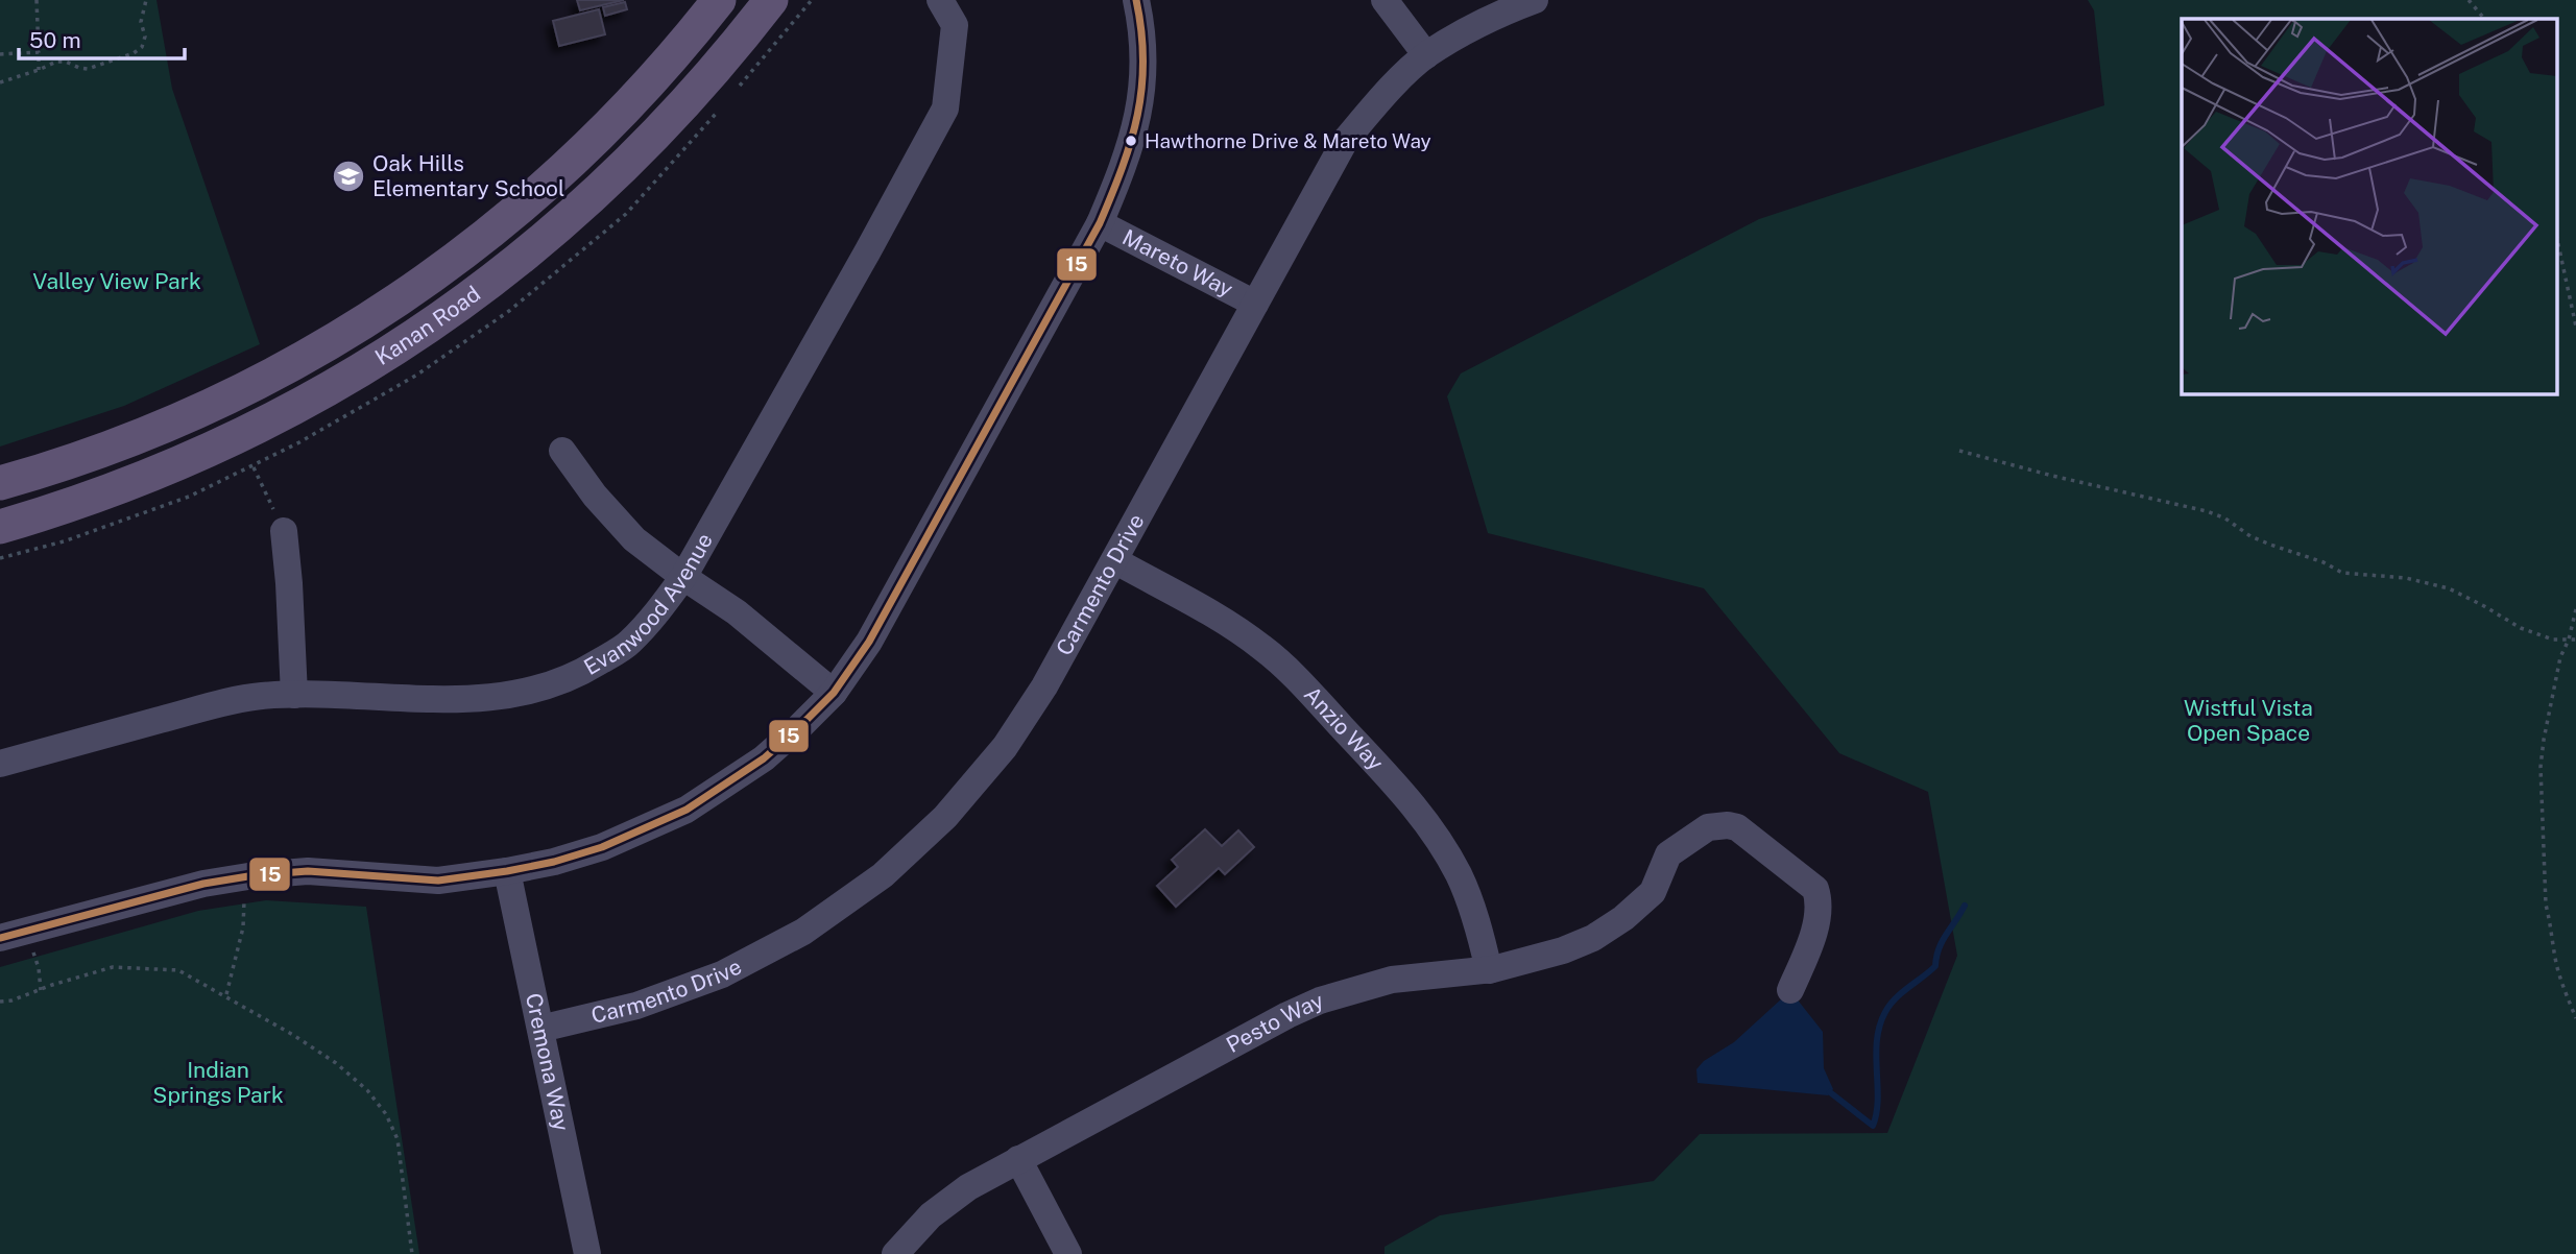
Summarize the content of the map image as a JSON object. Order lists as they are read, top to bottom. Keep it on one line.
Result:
{"streets":{"main road":["Kanan Road"],"street":["Mareto Way","Carmento Drive","Evanwood Avenue","Anzio Way","Pesto Way","Cremona Way"]},"crossings":[["Mareto Way","Carmento Drive"],["Carmento Drive","Anzio Way"],["Carmento Drive","Cremona Way"],["Anzio Way","Pesto Way"]],"parks":["Valley View Park","Wistful Vista Open Space","Indian Springs Park"],"places":{"other":["Hawthorne Drive & Mareto Way"],"school or university":["Oak Hills Elementary School"]},"lines":["transit line 15"],"scale_bar":"50 m"}
